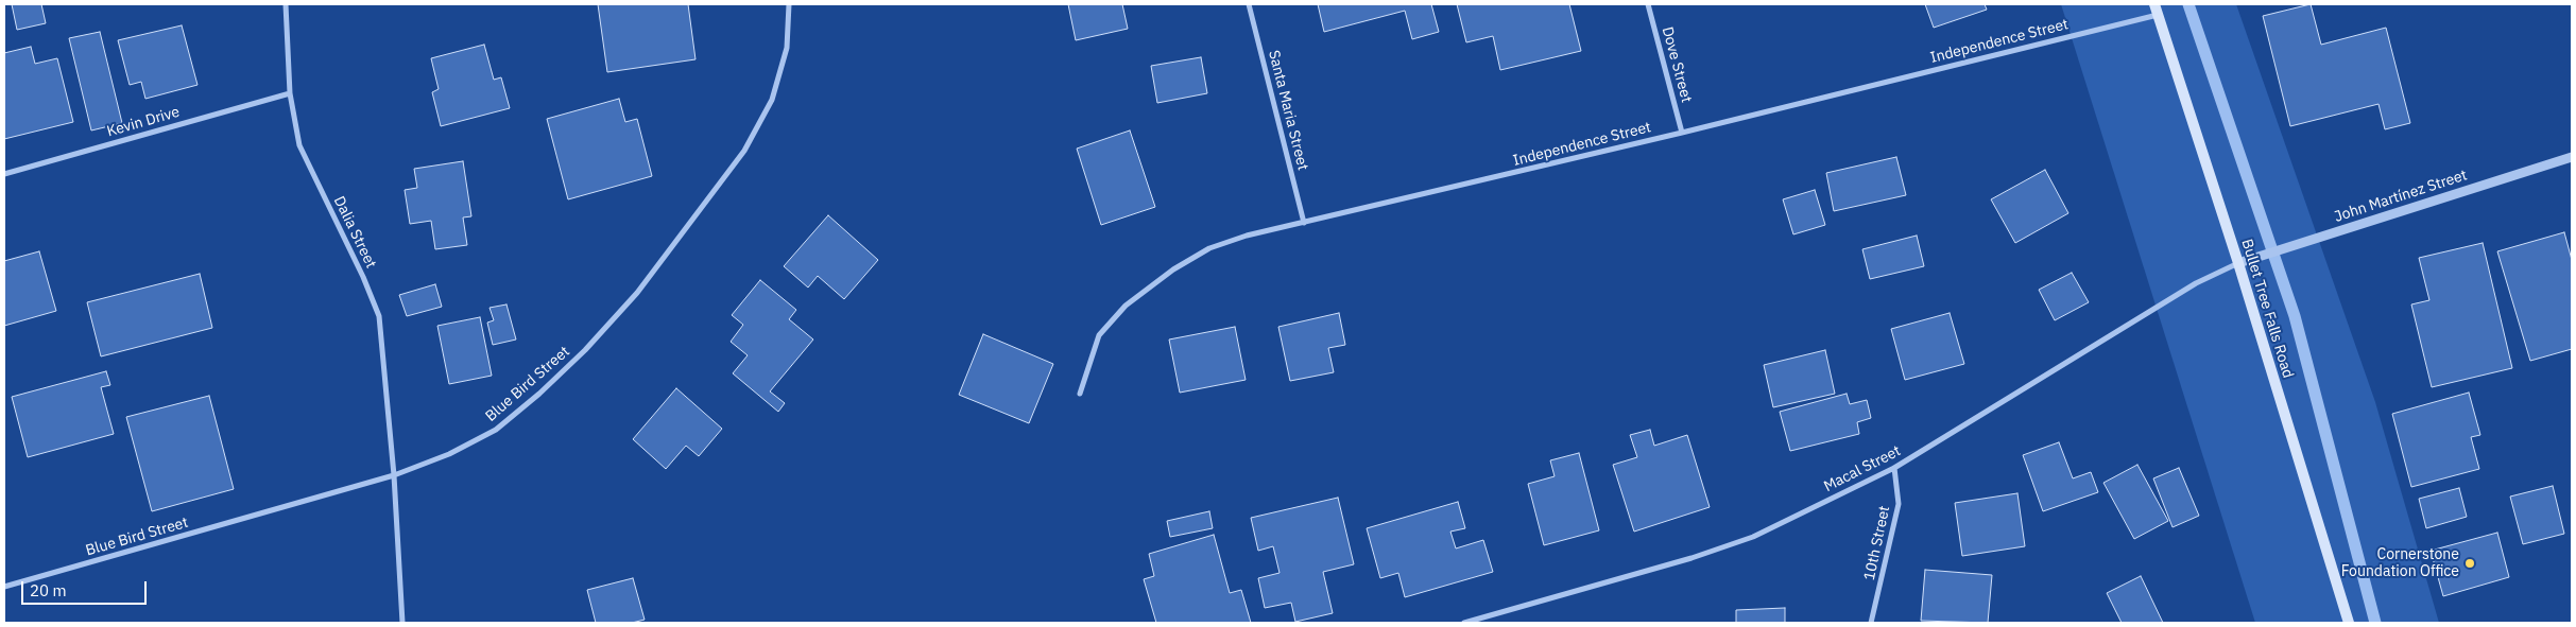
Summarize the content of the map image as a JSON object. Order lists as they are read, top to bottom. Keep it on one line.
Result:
{"streets":{"main road":["Bullet Tree Falls Road"],"street":["Independence Street","Dove Street","Santa Maria Street","Kevin Drive","John Martínez Street","Dalia Street","Blue Bird Street","Macal Street","10th Street"]},"crossings":[["Independence Street","Dove Street"],["Independence Street","Santa Maria Street"],["Independence Street","Bullet Tree Falls Road"],["Kevin Drive","Dalia Street"],["John Martínez Street","Bullet Tree Falls Road"],["John Martínez Street","Macal Street"],["Dalia Street","Blue Bird Street"],["Bullet Tree Falls Road","Macal Street"],["Macal Street","10th Street"]],"places":["Cornerstone Foundation Office"],"scale_bar":"20 m"}
